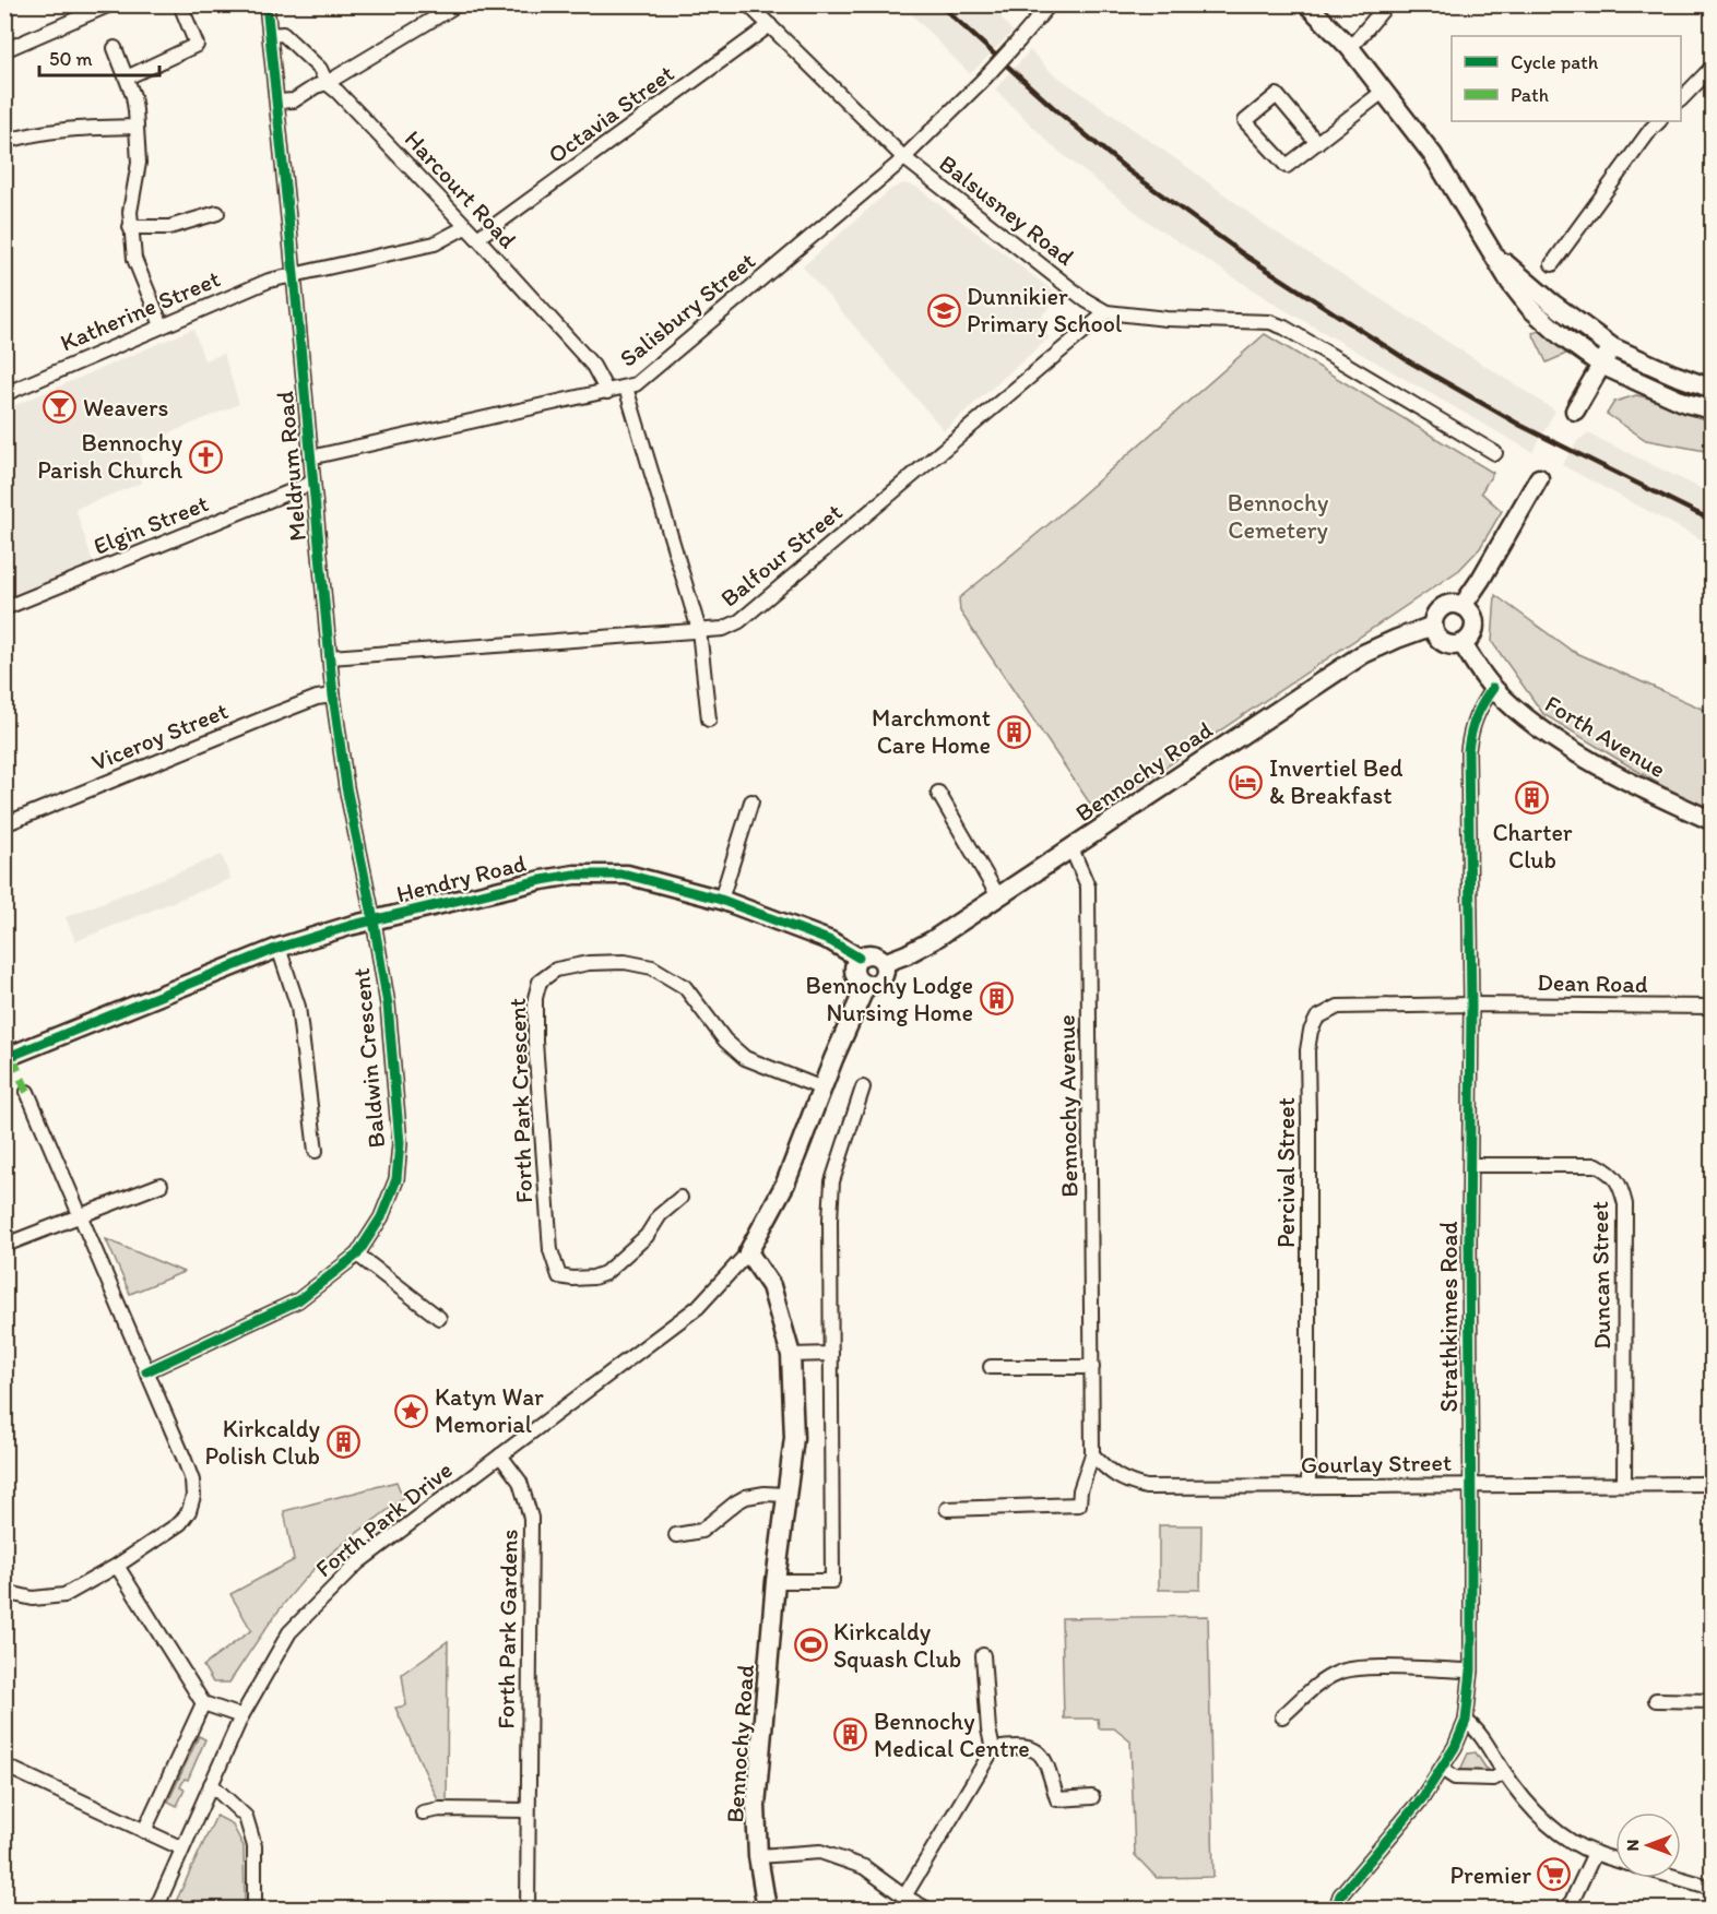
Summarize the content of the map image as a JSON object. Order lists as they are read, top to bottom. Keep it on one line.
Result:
{"streets":{"street":["Octavia Street","Harcourt Road","Balsusney Road","Salisbury Street","Katherine Street","Meldrum Road","Elgin Street","Balfour Street","Viceroy Street","Forth Avenue","Bennochy Road","Hendry Road","Dean Road","Baldwin Crescent","Forth Park Crescent","Bennochy Avenue","Percival Street","Duncan Street","Strathkinnes Road","Gourlay Street","Forth Park Drive","Forth Park Gardens"]},"crossings":[["Octavia Street","Harcourt Road"],["Octavia Street","Balsusney Road"],["Harcourt Road","Salisbury Street"],["Harcourt Road","Meldrum Road"],["Balsusney Road","Salisbury Street"],["Balsusney Road","Balfour Street"],["Salisbury Street","Meldrum Road"],["Katherine Street","Meldrum Road"],["Meldrum Road","Elgin Street"],["Meldrum Road","Balfour Street"],["Meldrum Road","Viceroy Street"],["Meldrum Road","Hendry Road"],["Meldrum Road","Baldwin Crescent"],["Forth Avenue","Bennochy Road"],["Forth Avenue","Strathkinnes Road"],["Bennochy Road","Hendry Road"],["Bennochy Road","Bennochy Avenue"],["Bennochy Road","Forth Park Drive"],["Hendry Road","Baldwin Crescent"],["Dean Road","Percival Street"],["Dean Road","Strathkinnes Road"],["Bennochy Avenue","Gourlay Street"],["Percival Street","Strathkinnes Road"],["Percival Street","Gourlay Street"],["Duncan Street","Strathkinnes Road"],["Duncan Street","Gourlay Street"],["Strathkinnes Road","Gourlay Street"],["Forth Park Drive","Forth Park Gardens"]],"parks":["Bennochy Cemetery"],"places":{"school or university":["Dunnikier Primary School"],"bar":["Weavers"],"church":["Bennochy Parish Church"],"building":["Marchmont Care Home","Charter Club","Bennochy Lodge Nursing Home","Kirkcaldy Polish Club","Bennochy Medical Centre"],"hotel":["Invertiel Bed & Breakfast"],"place":["Katyn War Memorial"],"sports":["Kirkcaldy Squash Club"],"supermarket":["Premier"]},"legend":["Cycle path","Path"],"scale_bar":"50 m","north":"left"}
